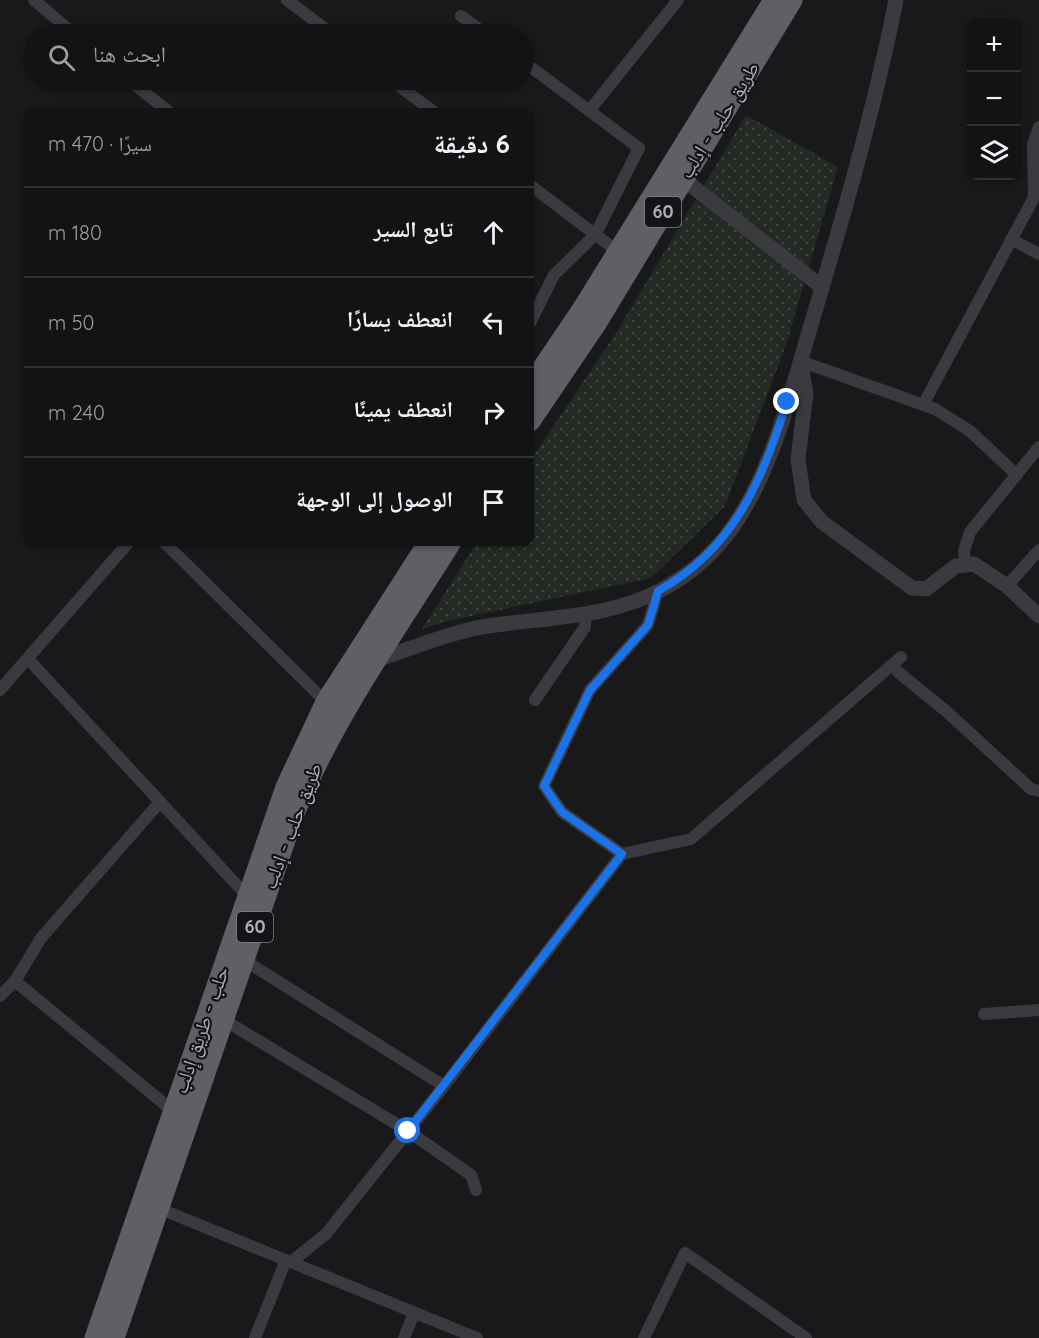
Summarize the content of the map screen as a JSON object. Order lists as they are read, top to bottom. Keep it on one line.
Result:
{"streets":{"highway":["طريق حلب - إدلب","60","حلب - طريق إدلب"]},"page":{"map_buttons":["+","−"],"search":"ابحث هنا","heading":["6 دقيقة","سيرًا · 470 m"],"list":[["تابع السير","180 m"],["انعطف يسارًا","50 m"],["انعطف يمينًا","240 m"],"الوصول إلى الوجهة"]}}
